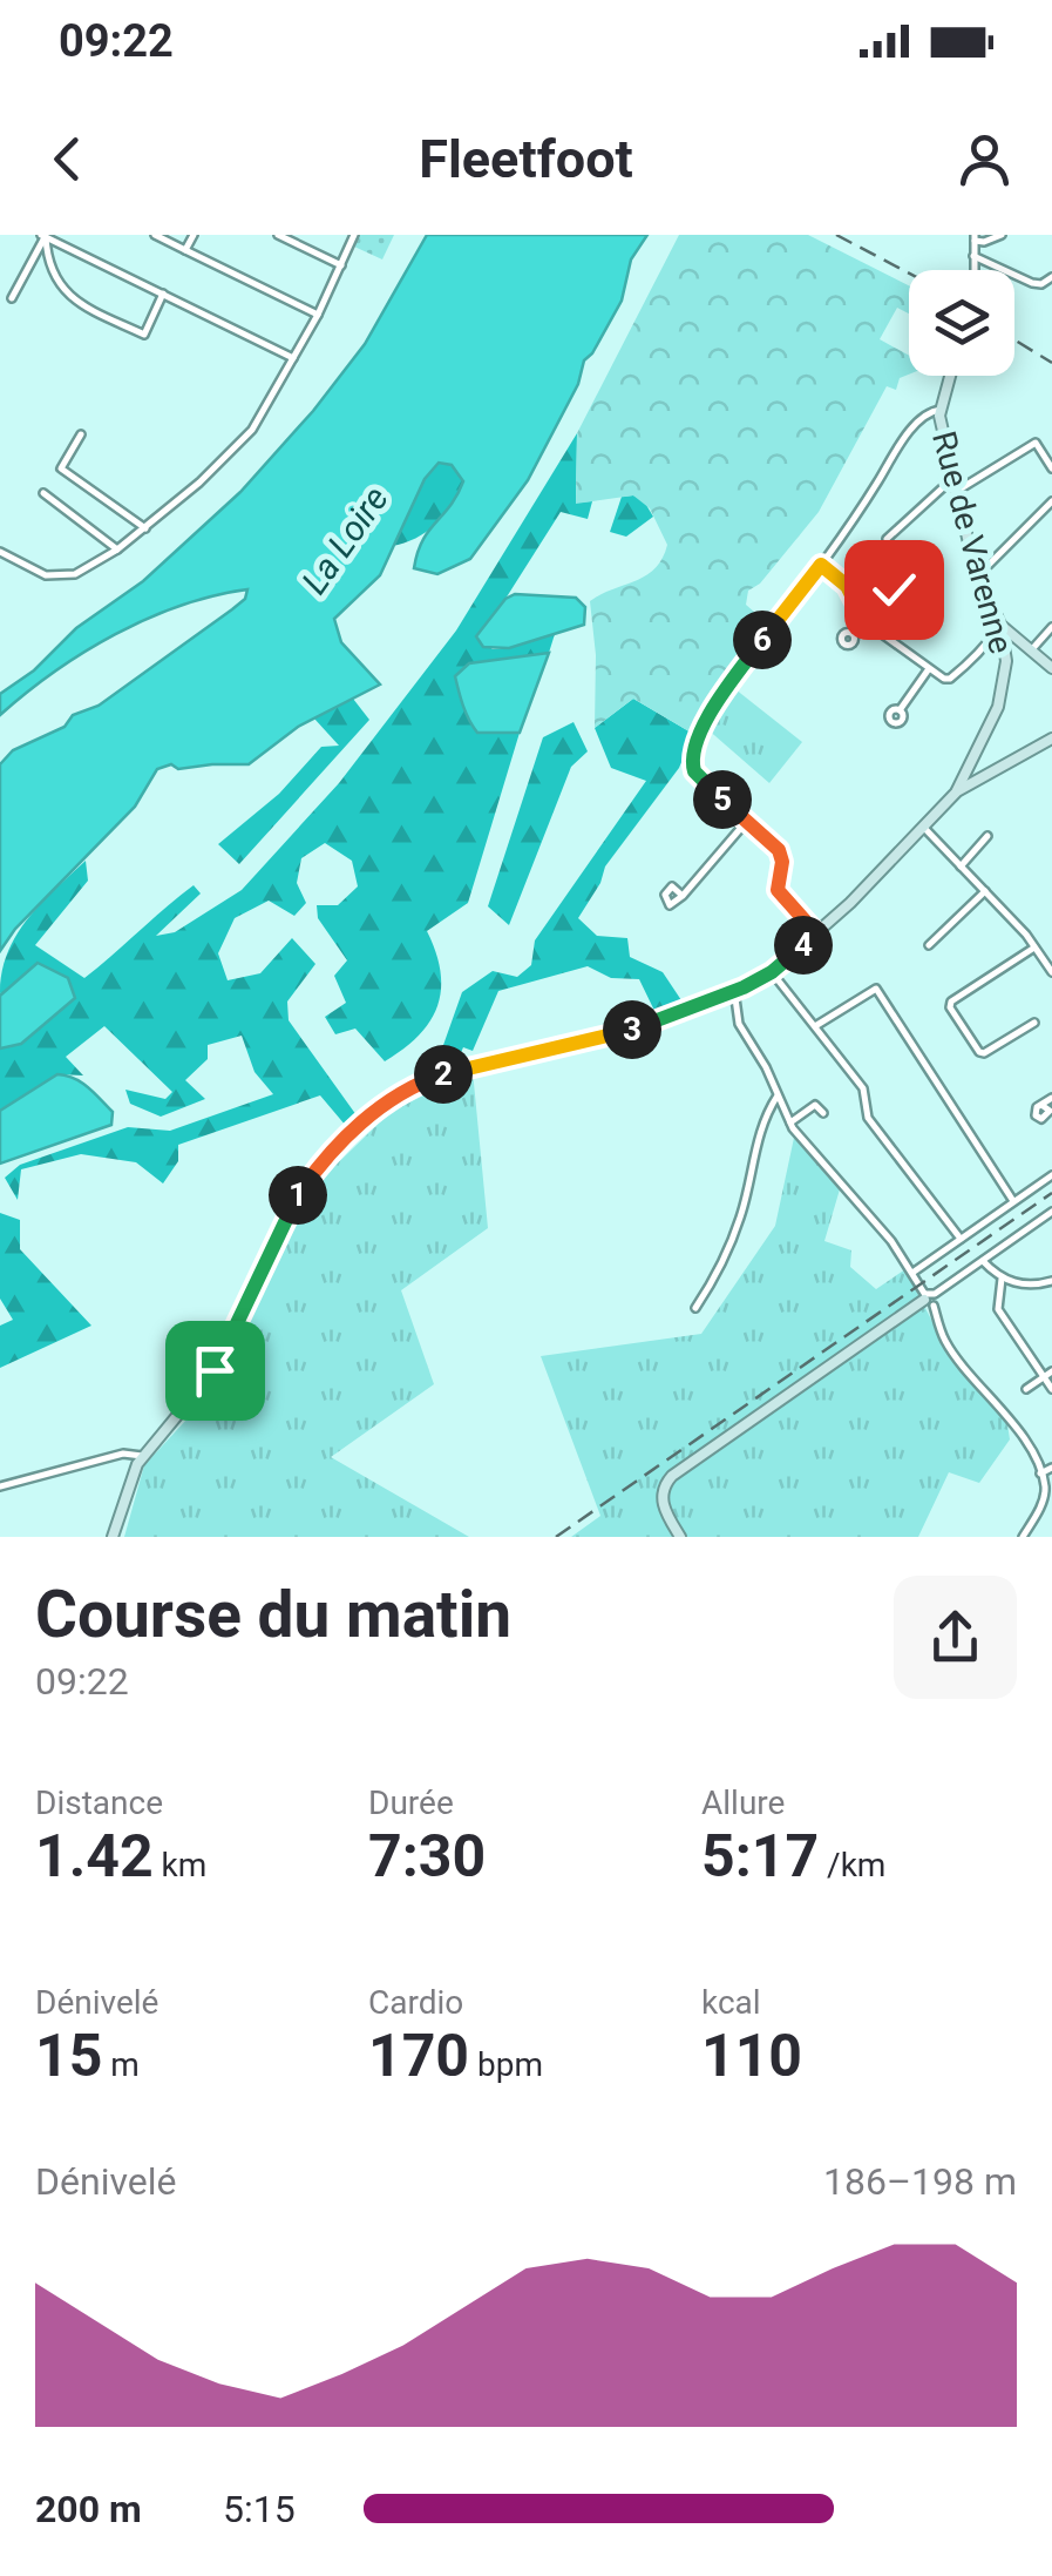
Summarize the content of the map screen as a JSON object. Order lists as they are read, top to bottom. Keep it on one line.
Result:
{"streets":{"street":["Rue de Varenne"]},"water":["La Loire"],"page":{"status":"09:22","header":"Fleetfoot","pins":["6","5","4","3","2","1"],"heading":["Course du matin","09:22"],"stats":[["Distance","1.42 km"],["Durée","7:30"],["Allure","5:17 /km"],["Dénivelé","15 m"],["Cardio","170 bpm"],["kcal","110"]],"chart":["Dénivelé","186–198 m"],"list":[{"name":"200 m","note":"5:15"}]}}
